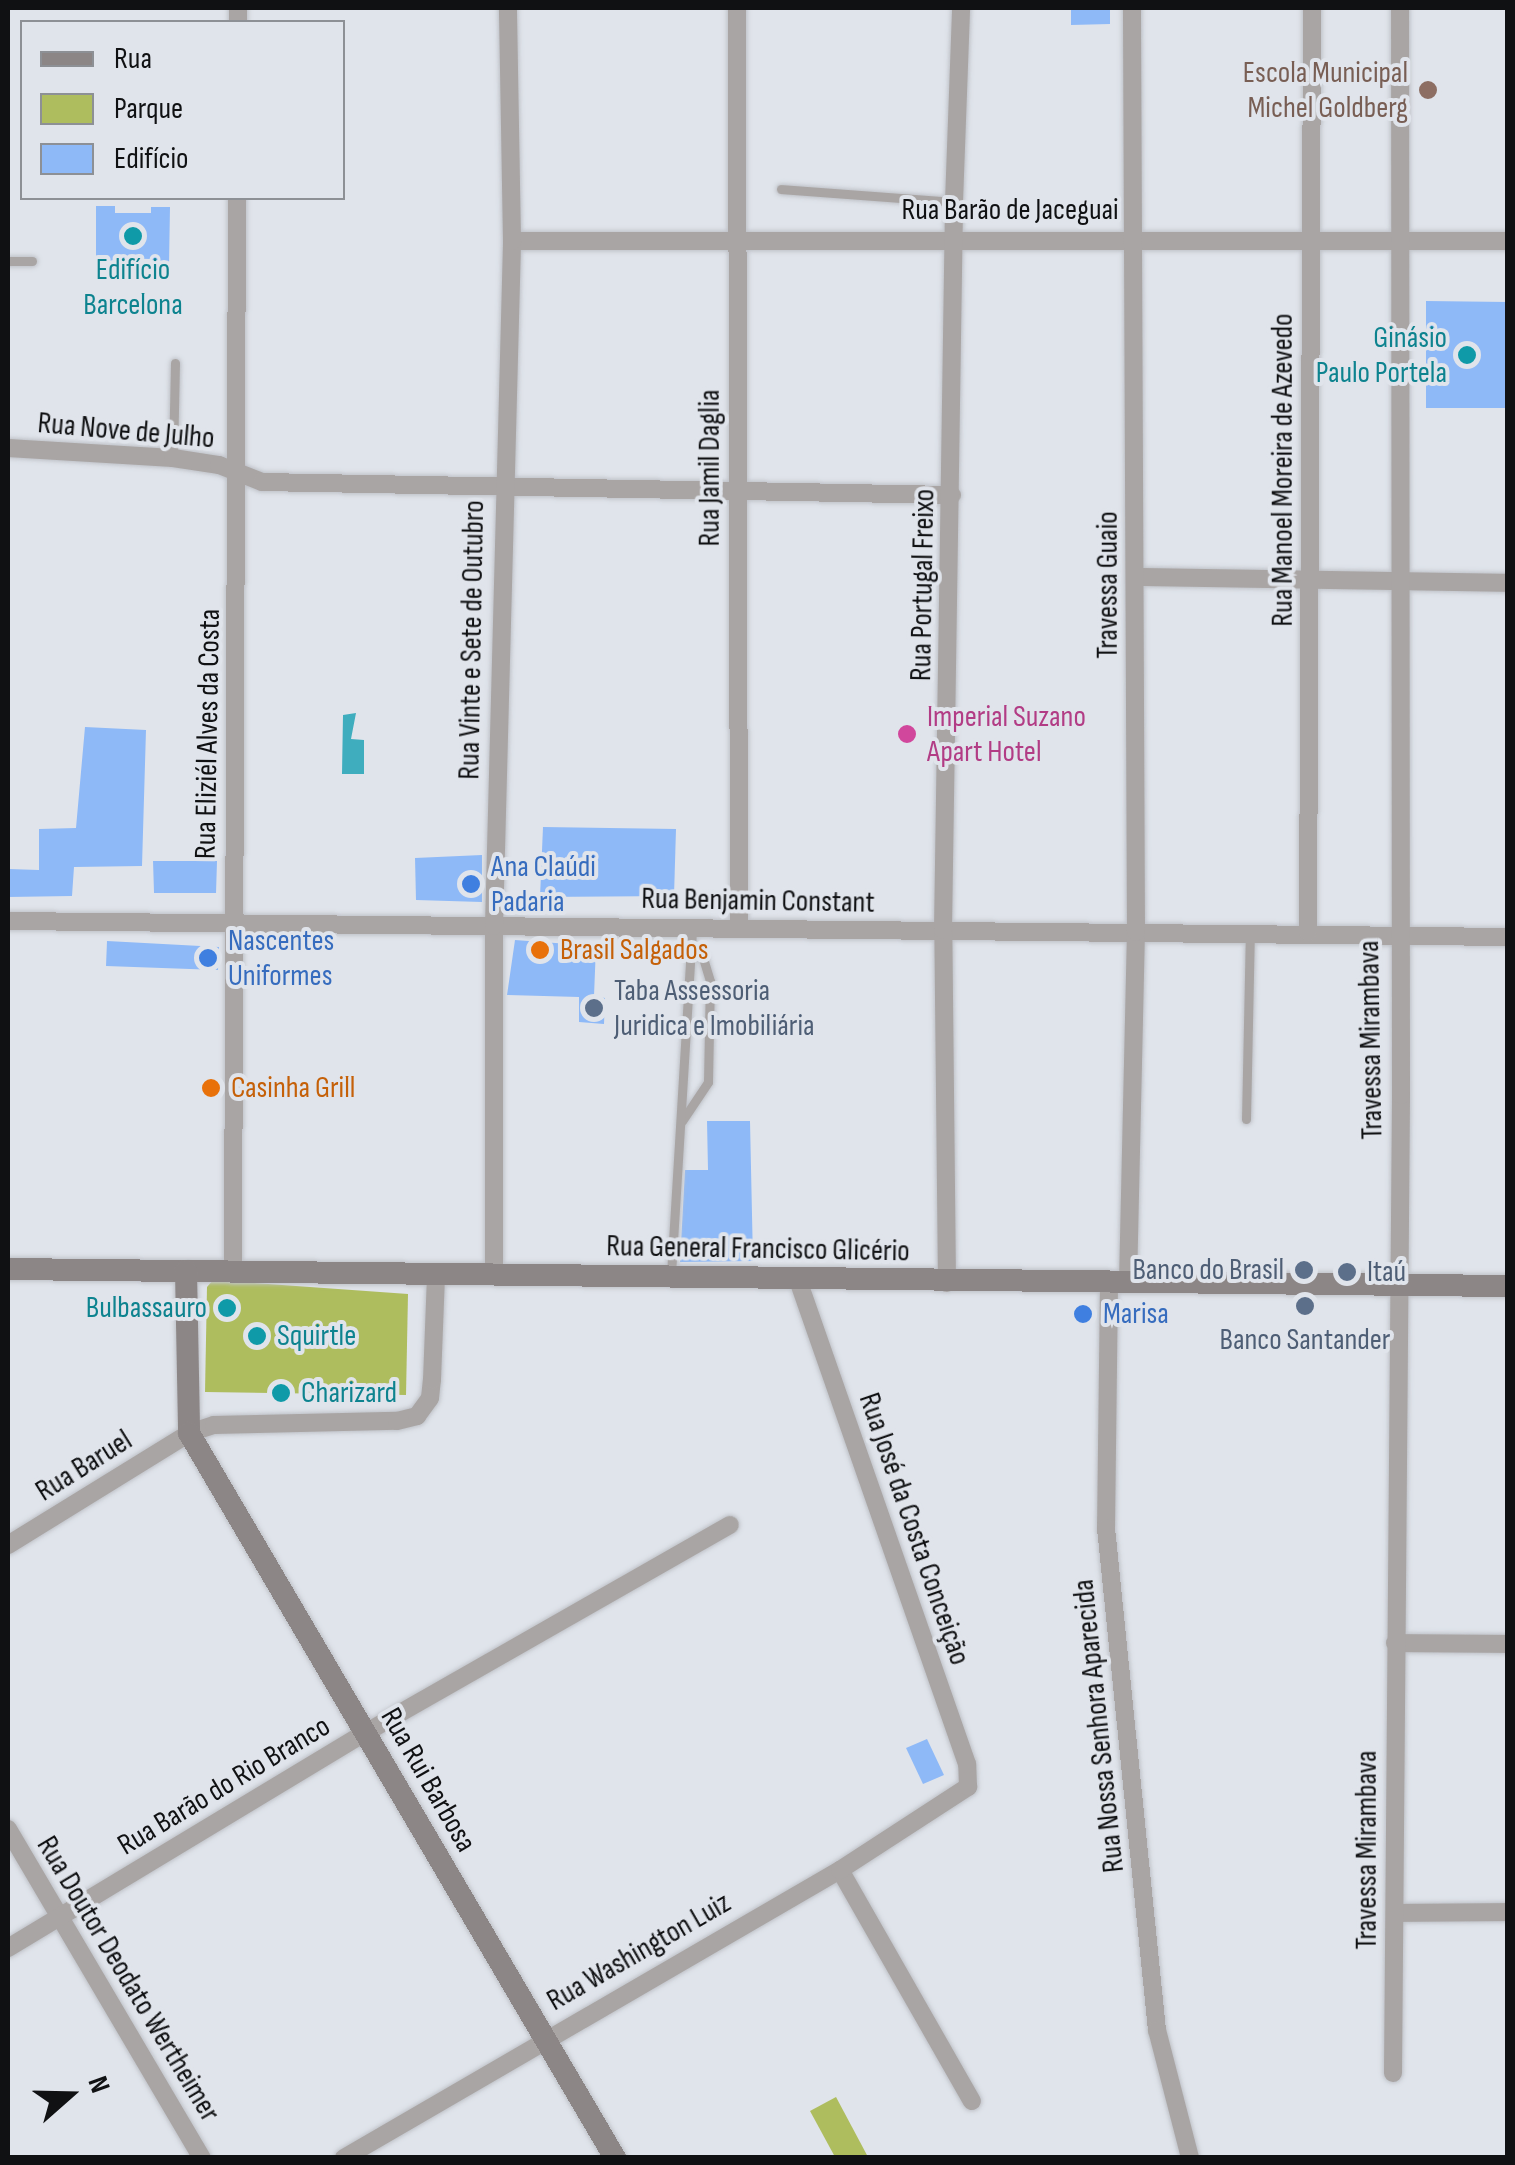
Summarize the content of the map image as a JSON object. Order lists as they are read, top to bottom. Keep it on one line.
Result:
{"streets":{"main road":["Rua General Francisco Glicério","Rua Rui Barbosa"],"street":["Rua Barão de Jaceguai","Rua Nove de Julho","Rua Jamil Daglia","Rua Manoel Moreira de Azevedo","Rua Portugal Freixo","Travessa Guaio","Rua Vinte e Sete de Outubro","Rua Eliziél Alves da Costa","Rua Benjamin Constant","Travessa Mirambava","Rua Baruel","Rua José da Costa Conceição","Rua Nossa Senhora Aparecida","Rua Barão do Rio Branco","Rua Washington Luiz","Rua Doutor Deodato Wertheimer"]},"crossings":[["Rua Barão de Jaceguai","Rua Jamil Daglia"],["Rua Barão de Jaceguai","Rua Manoel Moreira de Azevedo"],["Rua Barão de Jaceguai","Rua Portugal Freixo"],["Rua Barão de Jaceguai","Travessa Guaio"],["Rua Barão de Jaceguai","Rua Vinte e Sete de Outubro"],["Rua Barão de Jaceguai","Travessa Mirambava"],["Rua Nove de Julho","Rua Jamil Daglia"],["Rua Nove de Julho","Rua Portugal Freixo"],["Rua Nove de Julho","Rua Vinte e Sete de Outubro"],["Rua Nove de Julho","Rua Eliziél Alves da Costa"],["Rua Jamil Daglia","Rua Benjamin Constant"],["Rua Manoel Moreira de Azevedo","Rua Benjamin Constant"],["Rua Portugal Freixo","Rua Benjamin Constant"],["Rua Portugal Freixo","Rua General Francisco Glicério"],["Travessa Guaio","Rua Benjamin Constant"],["Travessa Guaio","Rua General Francisco Glicério"],["Travessa Guaio","Rua Nossa Senhora Aparecida"],["Rua Vinte e Sete de Outubro","Rua Benjamin Constant"],["Rua Vinte e Sete de Outubro","Rua General Francisco Glicério"],["Rua Eliziél Alves da Costa","Rua Benjamin Constant"],["Rua Eliziél Alves da Costa","Rua General Francisco Glicério"],["Rua Benjamin Constant","Travessa Mirambava"],["Travessa Mirambava","Rua General Francisco Glicério"],["Rua General Francisco Glicério","Rua José da Costa Conceição"],["Rua General Francisco Glicério","Rua Nossa Senhora Aparecida"],["Rua Baruel","Rua Rui Barbosa"],["Rua José da Costa Conceição","Rua Washington Luiz"],["Rua Rui Barbosa","Rua Barão do Rio Branco"],["Rua Rui Barbosa","Rua Washington Luiz"],["Rua Barão do Rio Branco","Rua Doutor Deodato Wertheimer"]],"places":["Escola Municipal Michel Goldberg","Edifício Barcelona","Ginásio Paulo Portela","Imperial Suzano Apart Hotel","Ana Claúdi Padaria","Brasil Salgados","Nascentes Uniformes","Taba Assessoria Juridica e Imobiliária","Casinha Grill","Banco do Brasil","Itaú","Banco Santander","Bulbassauro","Marisa","Squirtle","Charizard"],"legend":["Rua","Parque","Edifício"],"north":"right"}
